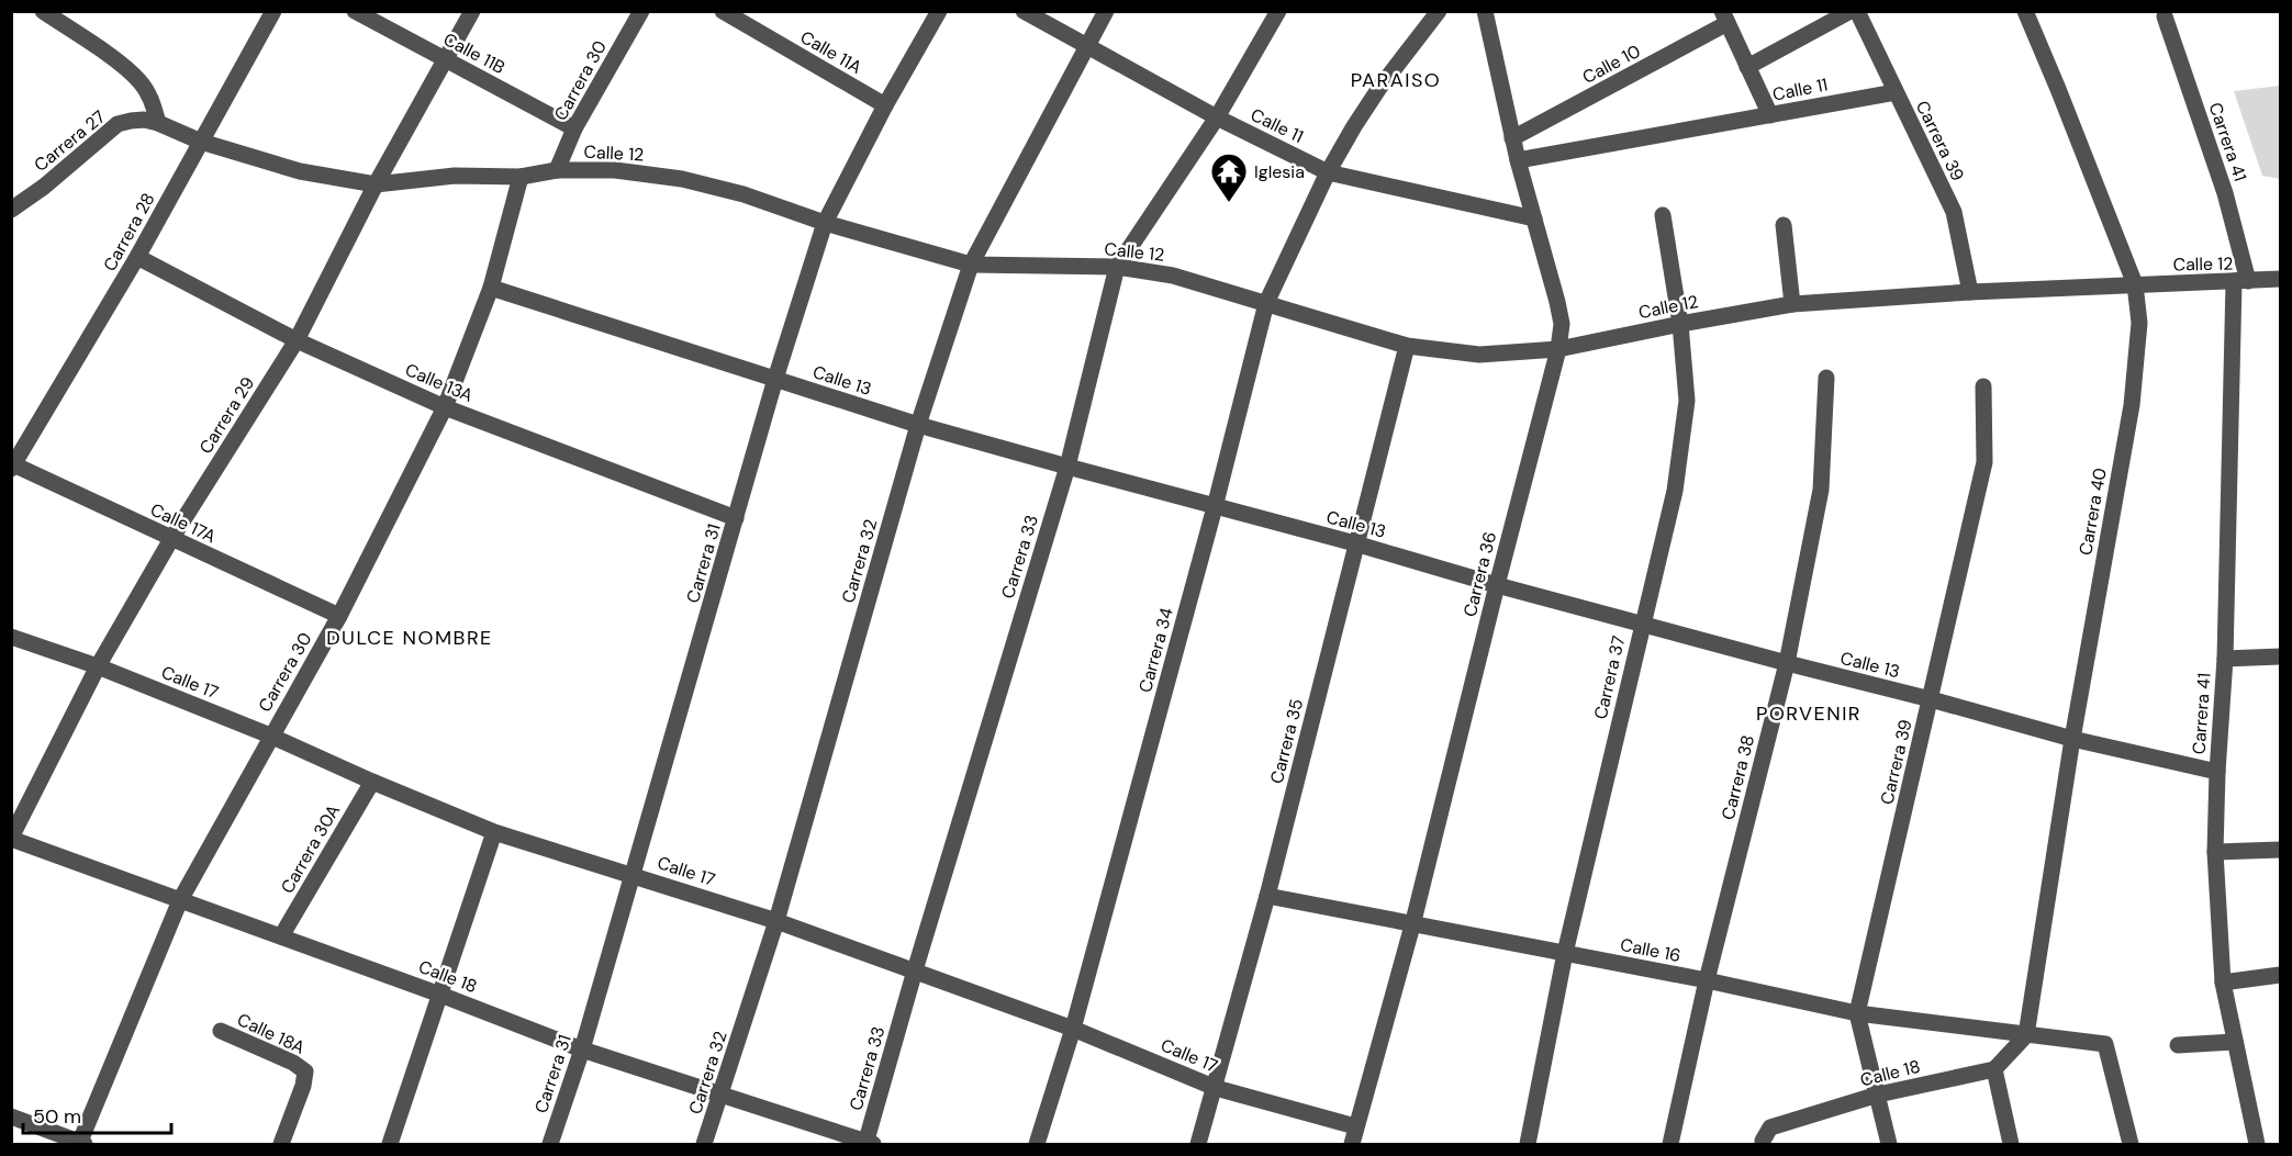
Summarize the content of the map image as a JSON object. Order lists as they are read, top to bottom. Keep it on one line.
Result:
{"streets":{"street":["Calle 11A","Calle 11B","Calle 10","Carrera 30","Calle 11","Carrera 27","Carrera 39","Carrera 41","Calle 12","Carrera 28","Calle 13","Calle 13A","Carrera 29","Carrera 40","Calle 17A","Carrera 33","Carrera 32","Carrera 31","Carrera 36","Carrera 34","Carrera 37","Calle 17","Carrera 35","Carrera 38","Carrera 30A","Calle 16","Calle 18","Calle 18A"]},"crossings":[["Calle 11A","Carrera 31"],["Calle 11B","Carrera 30"],["Calle 11B","Carrera 29"],["Calle 10","Carrera 36"],["Carrera 30","Calle 12"],["Carrera 30","Calle 13"],["Carrera 30","Calle 13A"],["Carrera 30","Calle 17A"],["Carrera 30","Calle 17"],["Carrera 30","Calle 18"],["Calle 11","Carrera 39"],["Calle 11","Carrera 33"],["Calle 11","Carrera 32"],["Calle 11","Carrera 36"],["Calle 11","Carrera 34"],["Carrera 27","Calle 12"],["Carrera 39","Calle 12"],["Carrera 39","Calle 13"],["Carrera 39","Calle 16"],["Carrera 39","Calle 18"],["Carrera 41","Calle 12"],["Carrera 41","Calle 13"],["Calle 12","Carrera 28"],["Calle 12","Carrera 29"],["Calle 12","Carrera 40"],["Calle 12","Carrera 33"],["Calle 12","Carrera 32"],["Calle 12","Carrera 31"],["Calle 12","Carrera 36"],["Calle 12","Carrera 34"],["Calle 12","Carrera 37"],["Calle 12","Carrera 35"],["Carrera 28","Calle 13A"],["Carrera 28","Calle 17A"],["Calle 13","Carrera 40"],["Calle 13","Carrera 33"],["Calle 13","Carrera 32"],["Calle 13","Carrera 31"],["Calle 13","Carrera 36"],["Calle 13","Carrera 34"],["Calle 13","Carrera 37"],["Calle 13","Carrera 35"],["Calle 13","Carrera 38"],["Calle 13A","Carrera 29"],["Calle 13A","Carrera 31"],["Carrera 29","Calle 17A"],["Carrera 29","Calle 17"],["Carrera 29","Calle 18"],["Carrera 40","Calle 16"],["Carrera 33","Calle 17"],["Carrera 33","Calle 18"],["Carrera 32","Calle 17"],["Carrera 32","Calle 18"],["Carrera 31","Calle 17"],["Carrera 31","Calle 18"],["Carrera 36","Calle 17"],["Carrera 36","Calle 16"],["Carrera 34","Calle 17"],["Carrera 37","Calle 16"],["Calle 17","Carrera 35"],["Calle 17","Carrera 30A"],["Carrera 35","Calle 16"],["Carrera 38","Calle 16"],["Carrera 30A","Calle 18"]],"districts":["PARAISO","DULCE NOMBRE","PORVENIR"],"places":{"temple":["Iglesia"]},"scale_bar":"50 m"}
